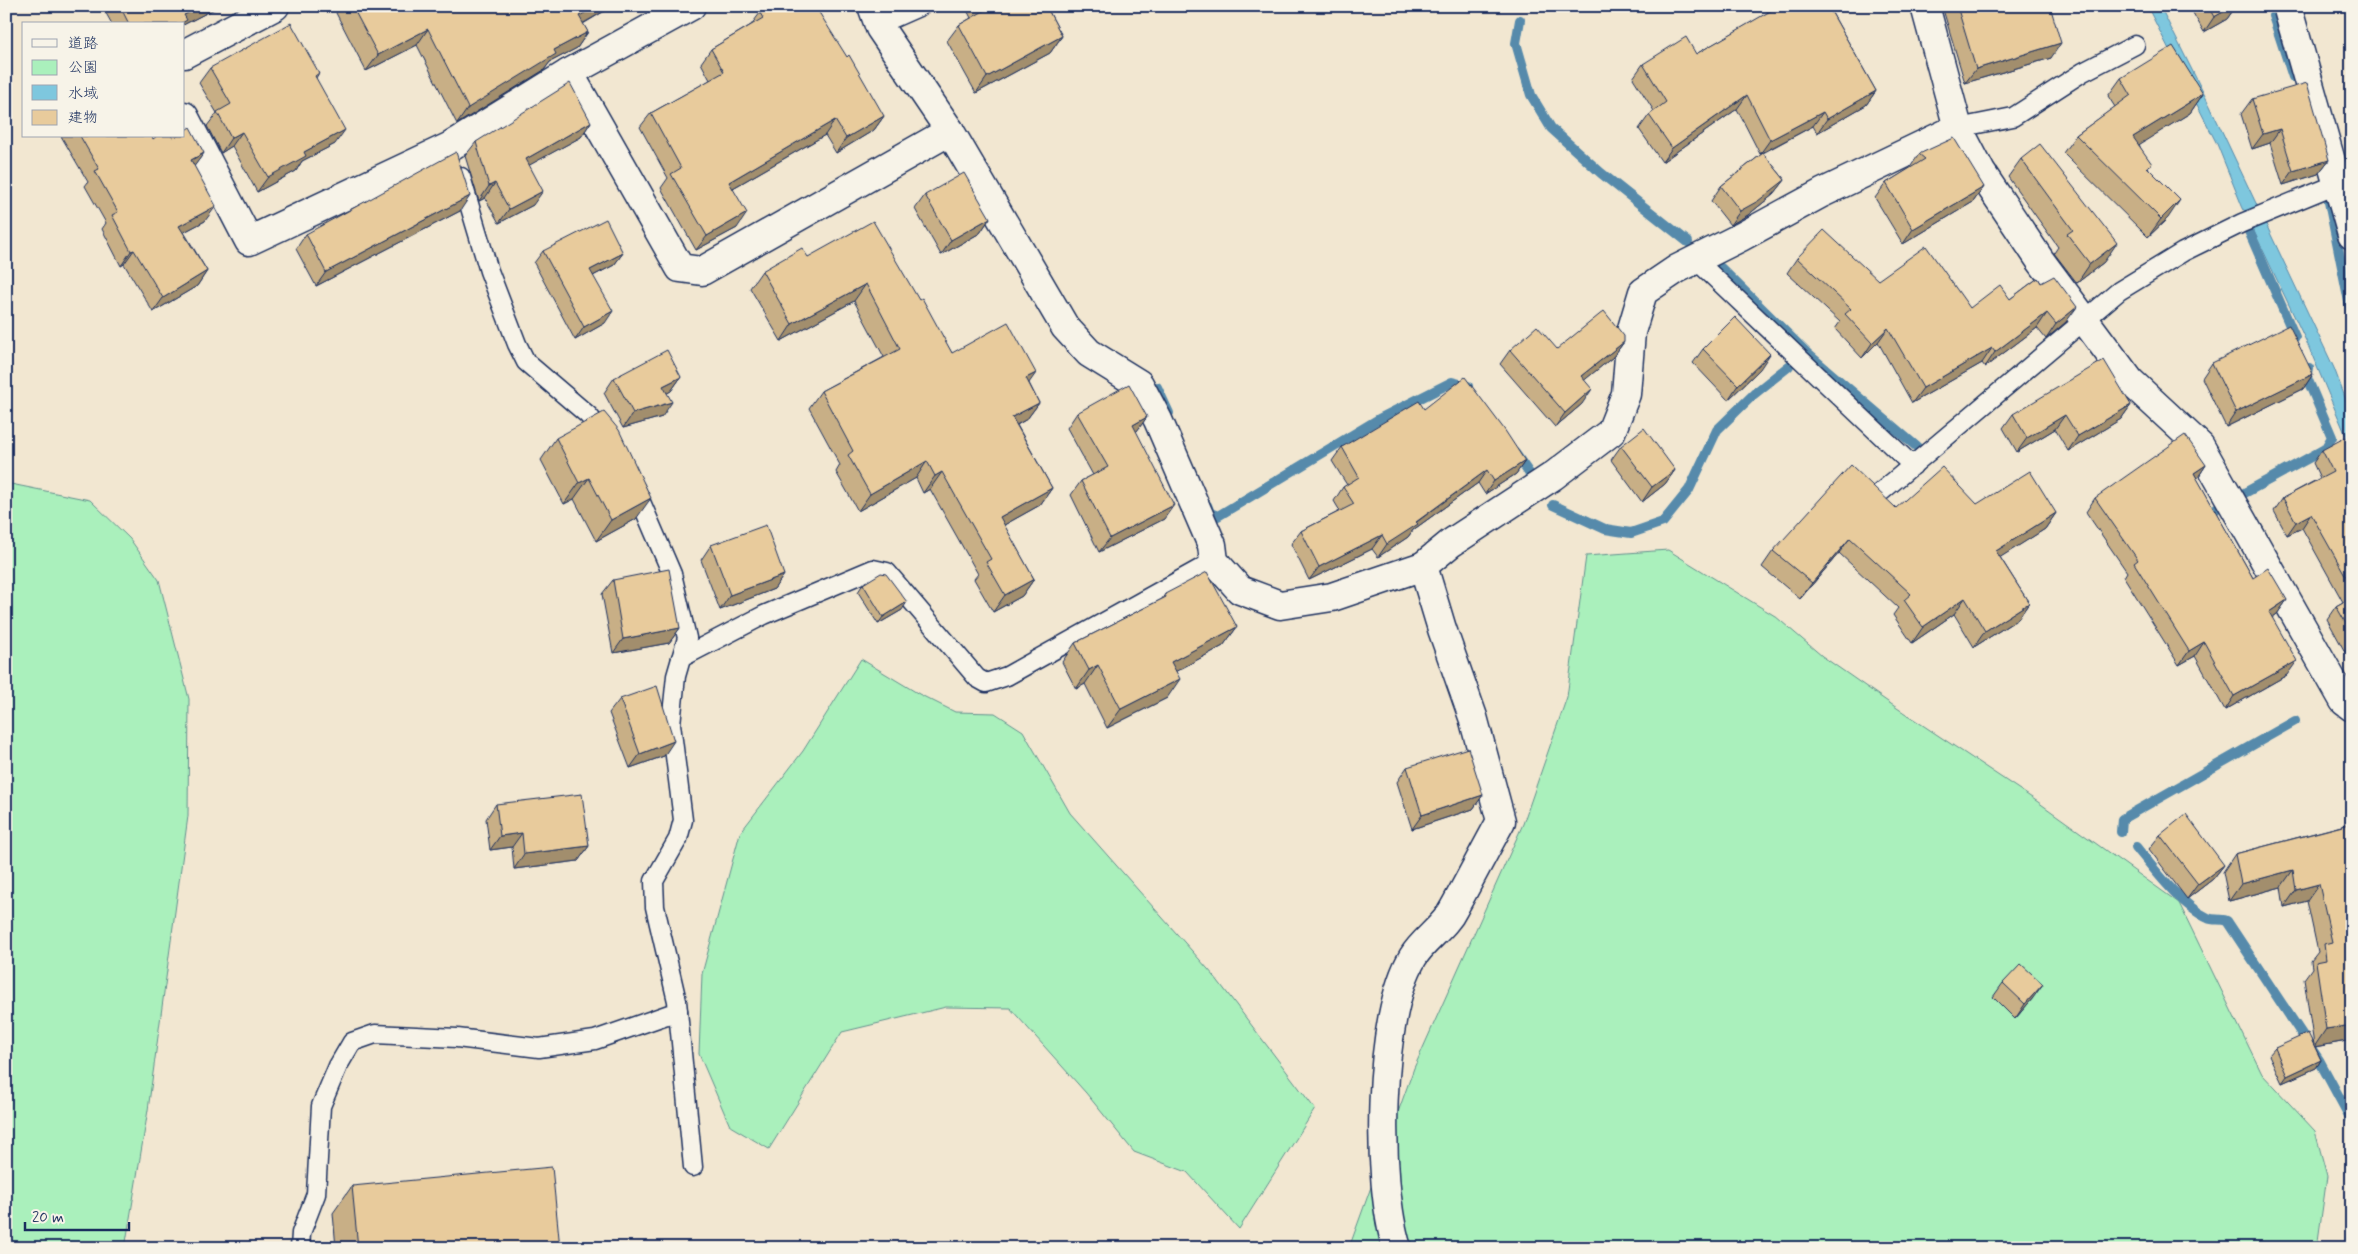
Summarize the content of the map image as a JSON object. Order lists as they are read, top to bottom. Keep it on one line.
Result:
{"legend":["道路","公園","水域","建物"],"scale_bar":"20 m"}
